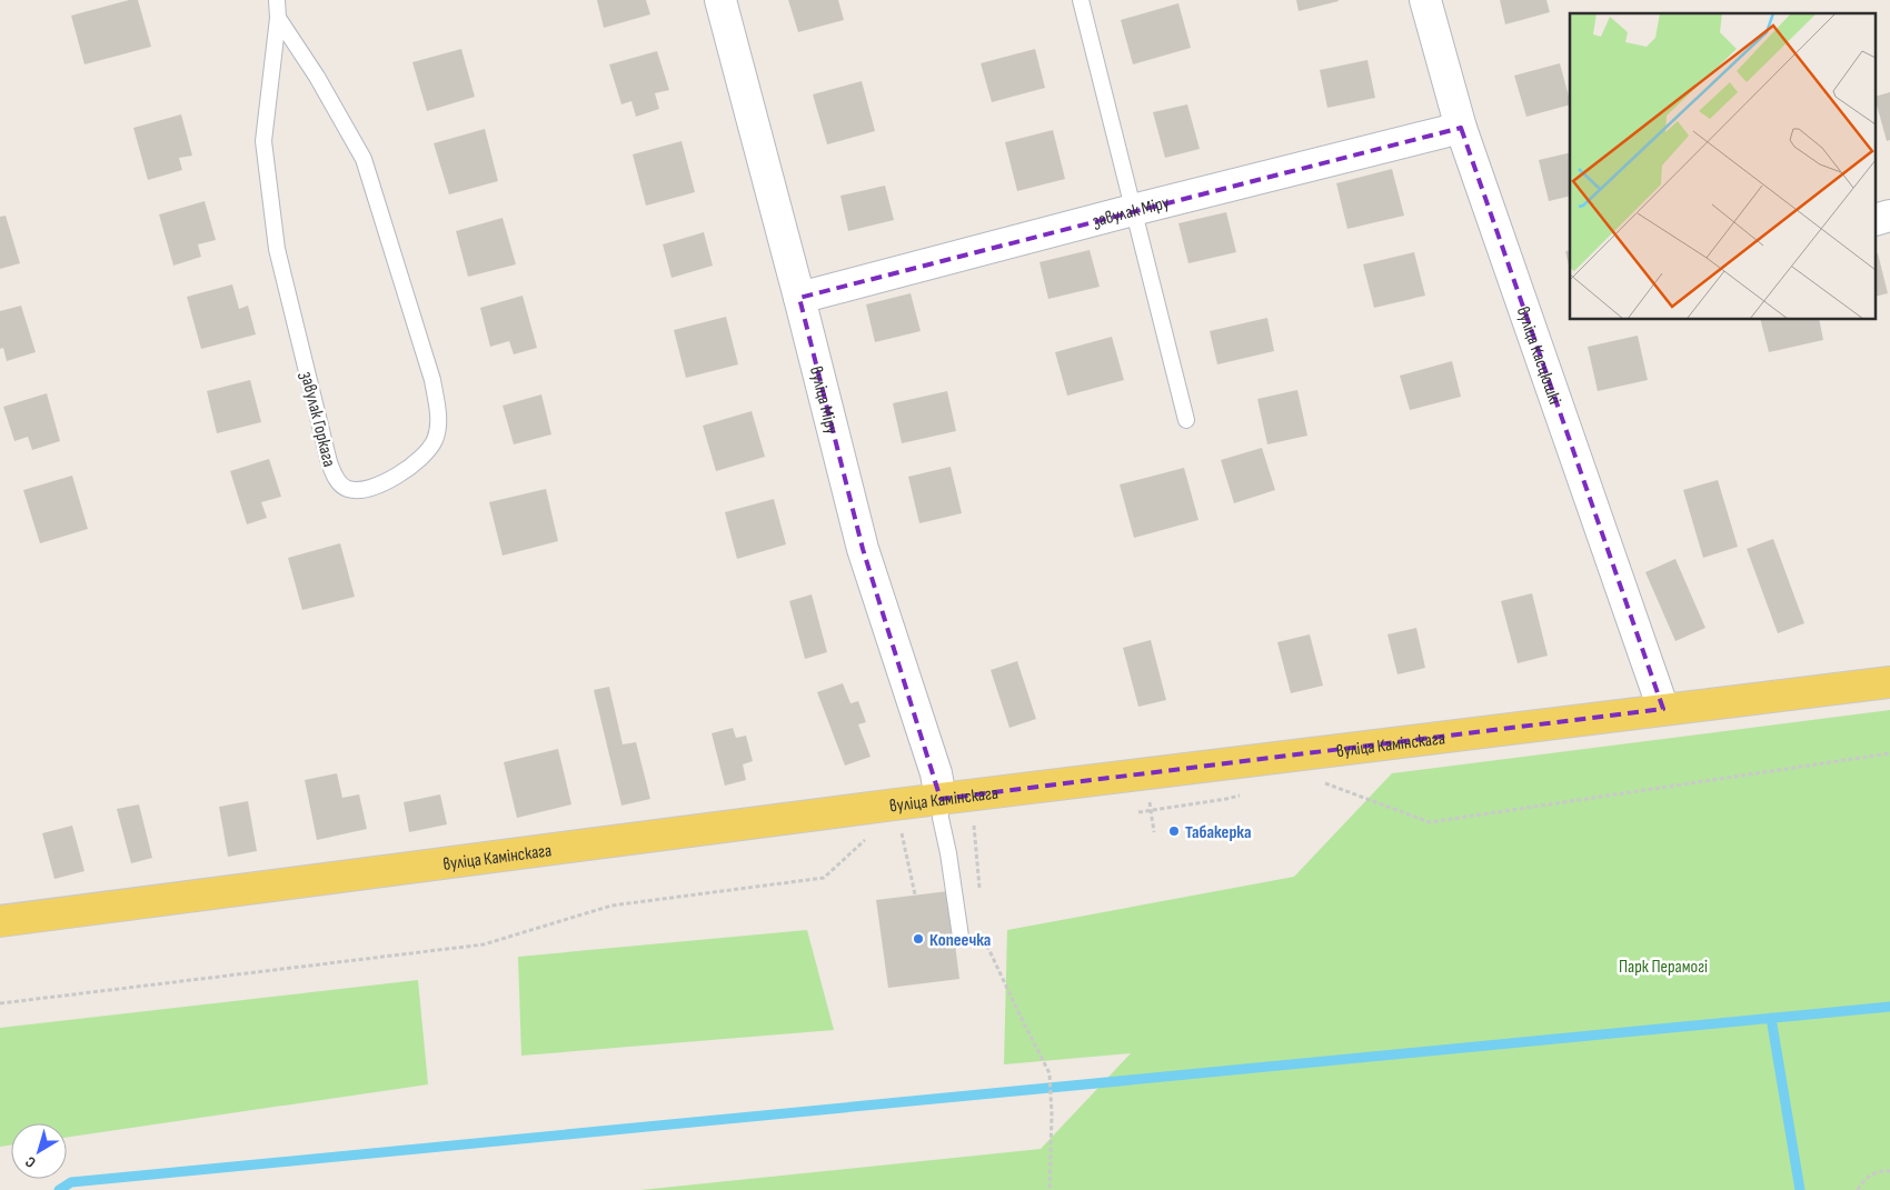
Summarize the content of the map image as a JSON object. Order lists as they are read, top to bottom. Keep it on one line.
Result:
{"streets":{"main road":["вуліца Камінскага"],"street":["завулак Міру","вуліца Касцюшкі","вуліца Міру"],"lane":["завулак Горкага"]},"crossings":[["завулак Міру","вуліца Касцюшкі"],["завулак Міру","вуліца Міру"],["вуліца Касцюшкі","вуліца Камінскага"],["вуліца Міру","вуліца Камінскага"]],"parks":["Парк Перамогі"],"places":["Табакерка","Копеечка"],"north":"bottom left"}
